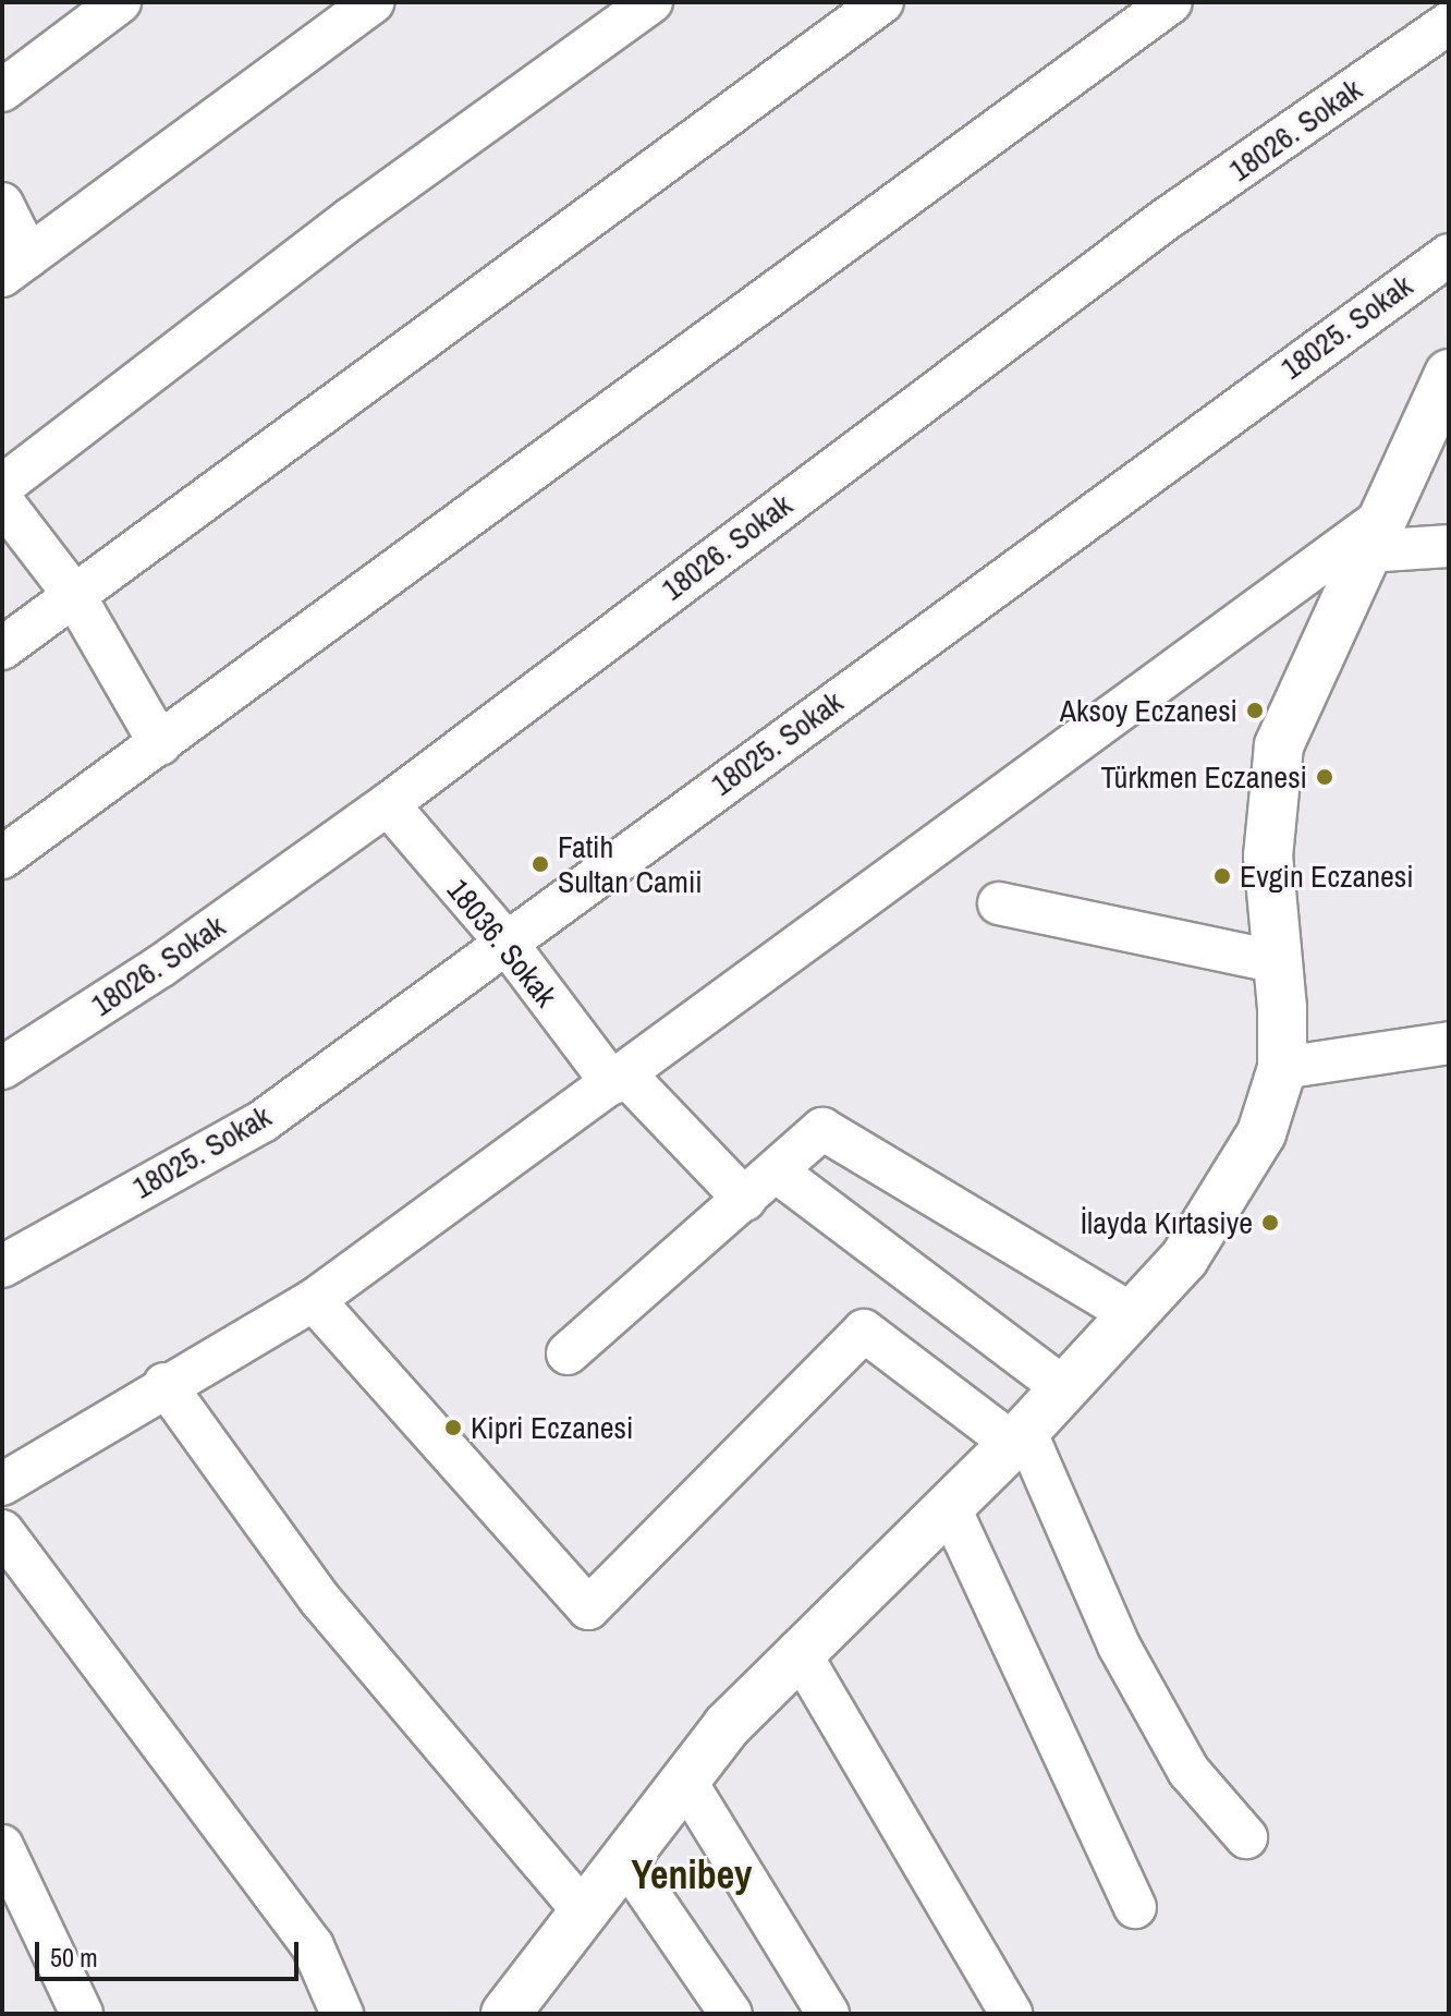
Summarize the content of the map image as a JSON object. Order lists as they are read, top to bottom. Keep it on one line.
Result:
{"streets":{"street":["18026. Sokak","18025. Sokak","18036. Sokak"]},"crossings":[["18026. Sokak","18036. Sokak"],["18025. Sokak","18036. Sokak"]],"districts":["Yenibey"],"places":["Aksoy Eczanesi","Türkmen Eczanesi","Fatih Sultan Camii","Evgin Eczanesi","İlayda Kırtasiye","Kipri Eczanesi"],"scale_bar":"50 m"}
